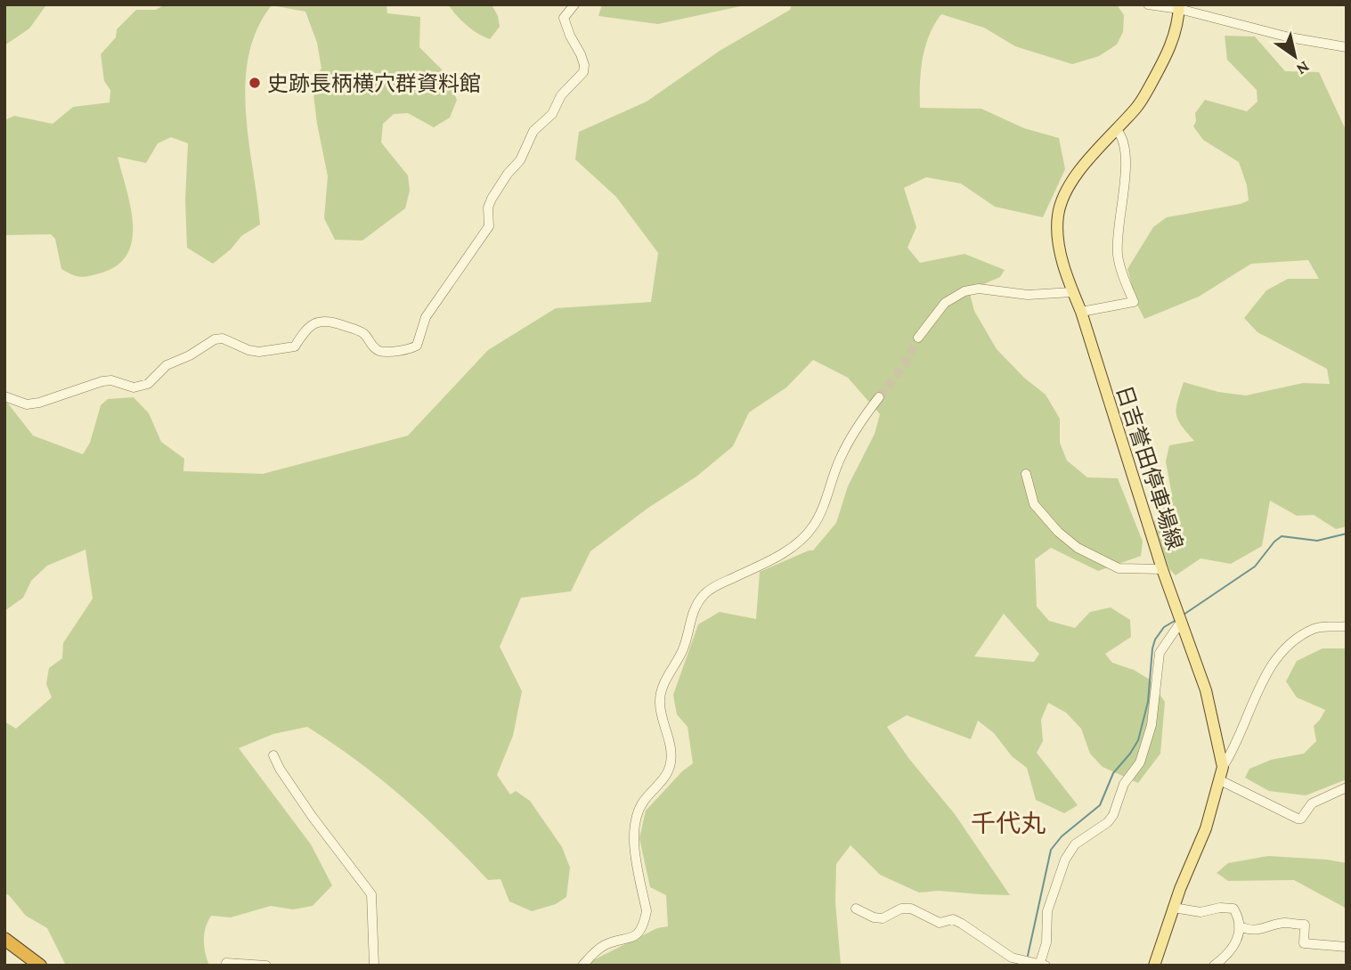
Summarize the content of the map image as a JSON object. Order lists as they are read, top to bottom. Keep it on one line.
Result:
{"streets":{"main road":["日吉誉田停車場線"]},"districts":["千代丸"],"places":["史跡長柄横穴群資料館"],"north":"bottom right"}
